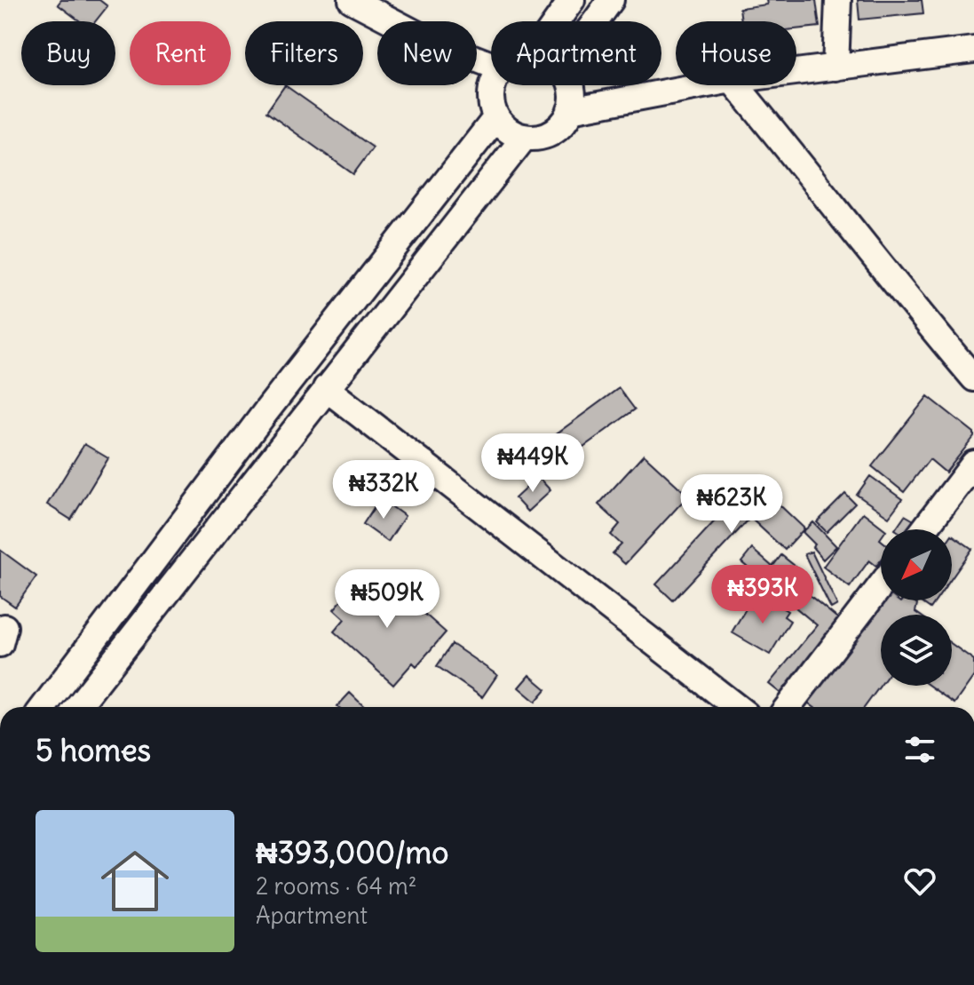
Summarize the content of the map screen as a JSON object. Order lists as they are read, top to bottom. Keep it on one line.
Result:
{"north":"bottom left","page":{"chip":["Buy","Rent","Filters","New","Apartment","House"],"price":["₦449K","₦332K","₦623K","₦393K","₦509K"],"heading":"5 homes","list":[{"name":"₦393,000/mo","note":"2 rooms · 64 m² · Apartment"}]}}
